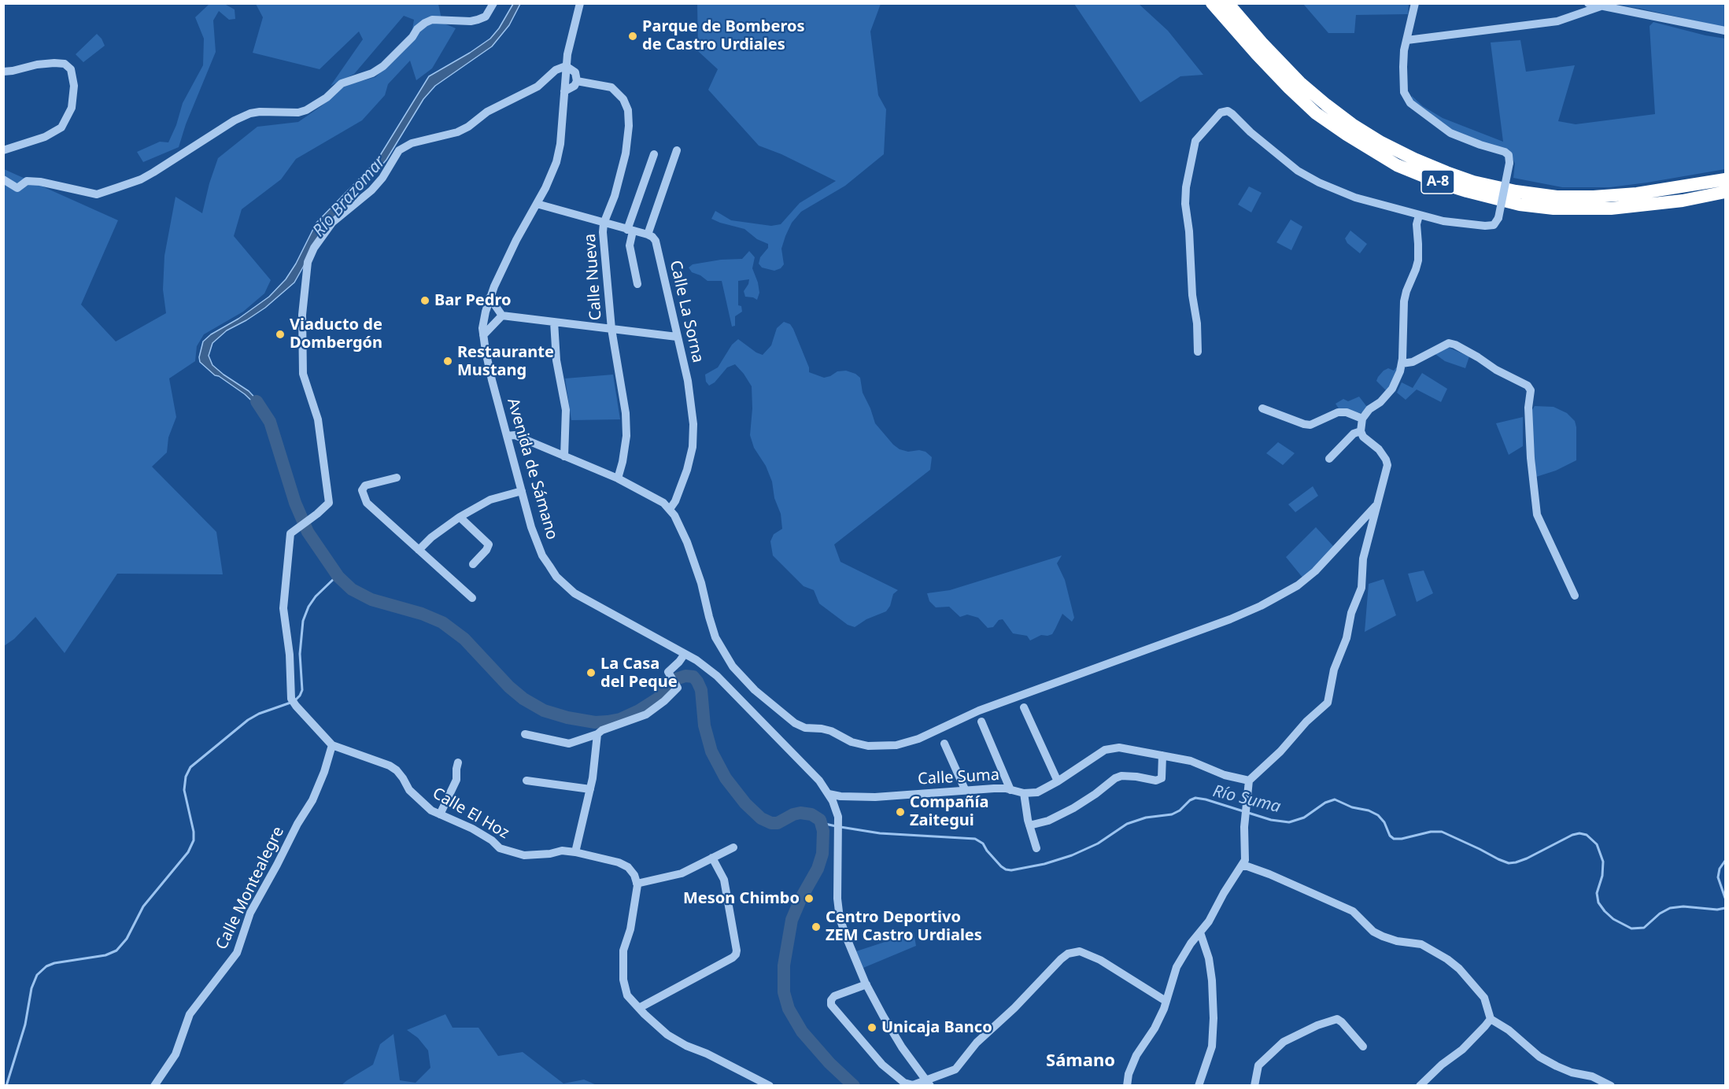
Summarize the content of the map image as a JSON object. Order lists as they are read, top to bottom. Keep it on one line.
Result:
{"streets":{"highway":["A-8"],"street":["Calle Nueva","Calle La Sorna","Avenida de Sámano","Calle Suma","Calle El Hoz","Calle Montealegre"]},"crossings":[["Avenida de Sámano","Calle Suma"],["Avenida de Sámano","Calle El Hoz"],["Calle El Hoz","Calle Montealegre"]],"districts":["Sámano"],"water":["Río Brazomar","Río Suma"],"places":["Parque de Bomberos de Castro Urdiales","Bar Pedro","Viaducto de Dombergón","Restaurante Mustang","La Casa del Peque","Compañía Zaitegui","Meson Chimbo","Centro Deportivo ZEM Castro Urdiales","Unicaja Banco"]}
